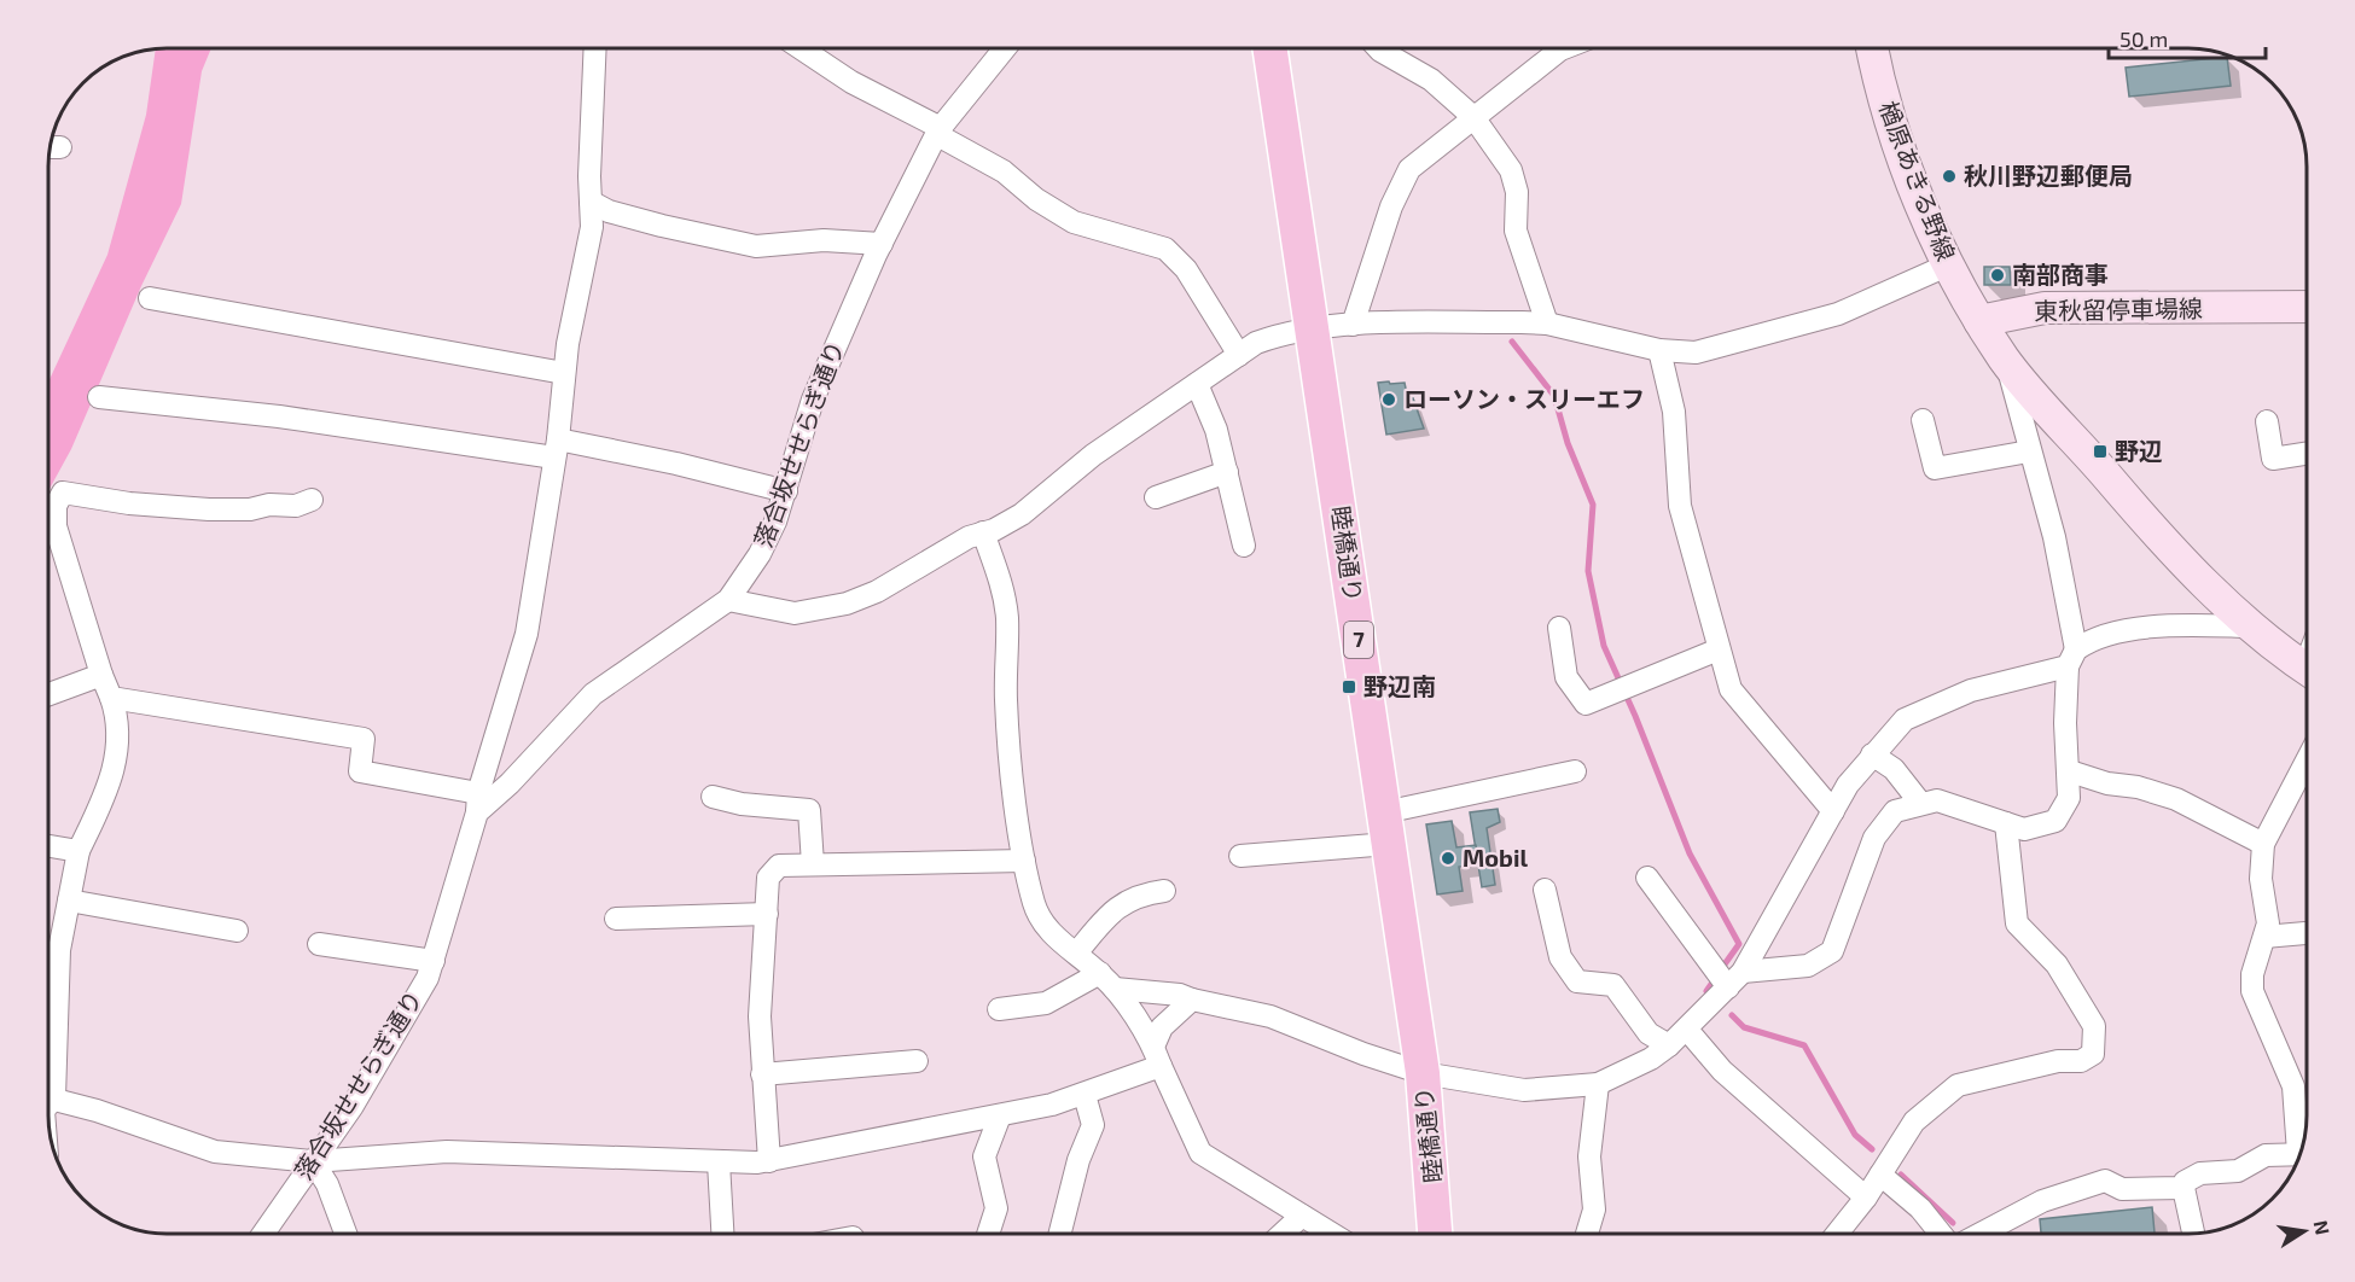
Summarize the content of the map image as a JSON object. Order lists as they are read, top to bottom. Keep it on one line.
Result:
{"streets":{"main road":["楢原あきる野線","東秋留停車場線","睦橋通り","7"],"street":["落合坂せせらぎ通り"]},"crossings":[["楢原あきる野線","東秋留停車場線"]],"places":{"other":["秋川野辺郵便局","南部商事","ローソン・スリーエフ","Mobil"],"transit":["野辺","野辺南"]},"scale_bar":"50 m","north":"right"}
